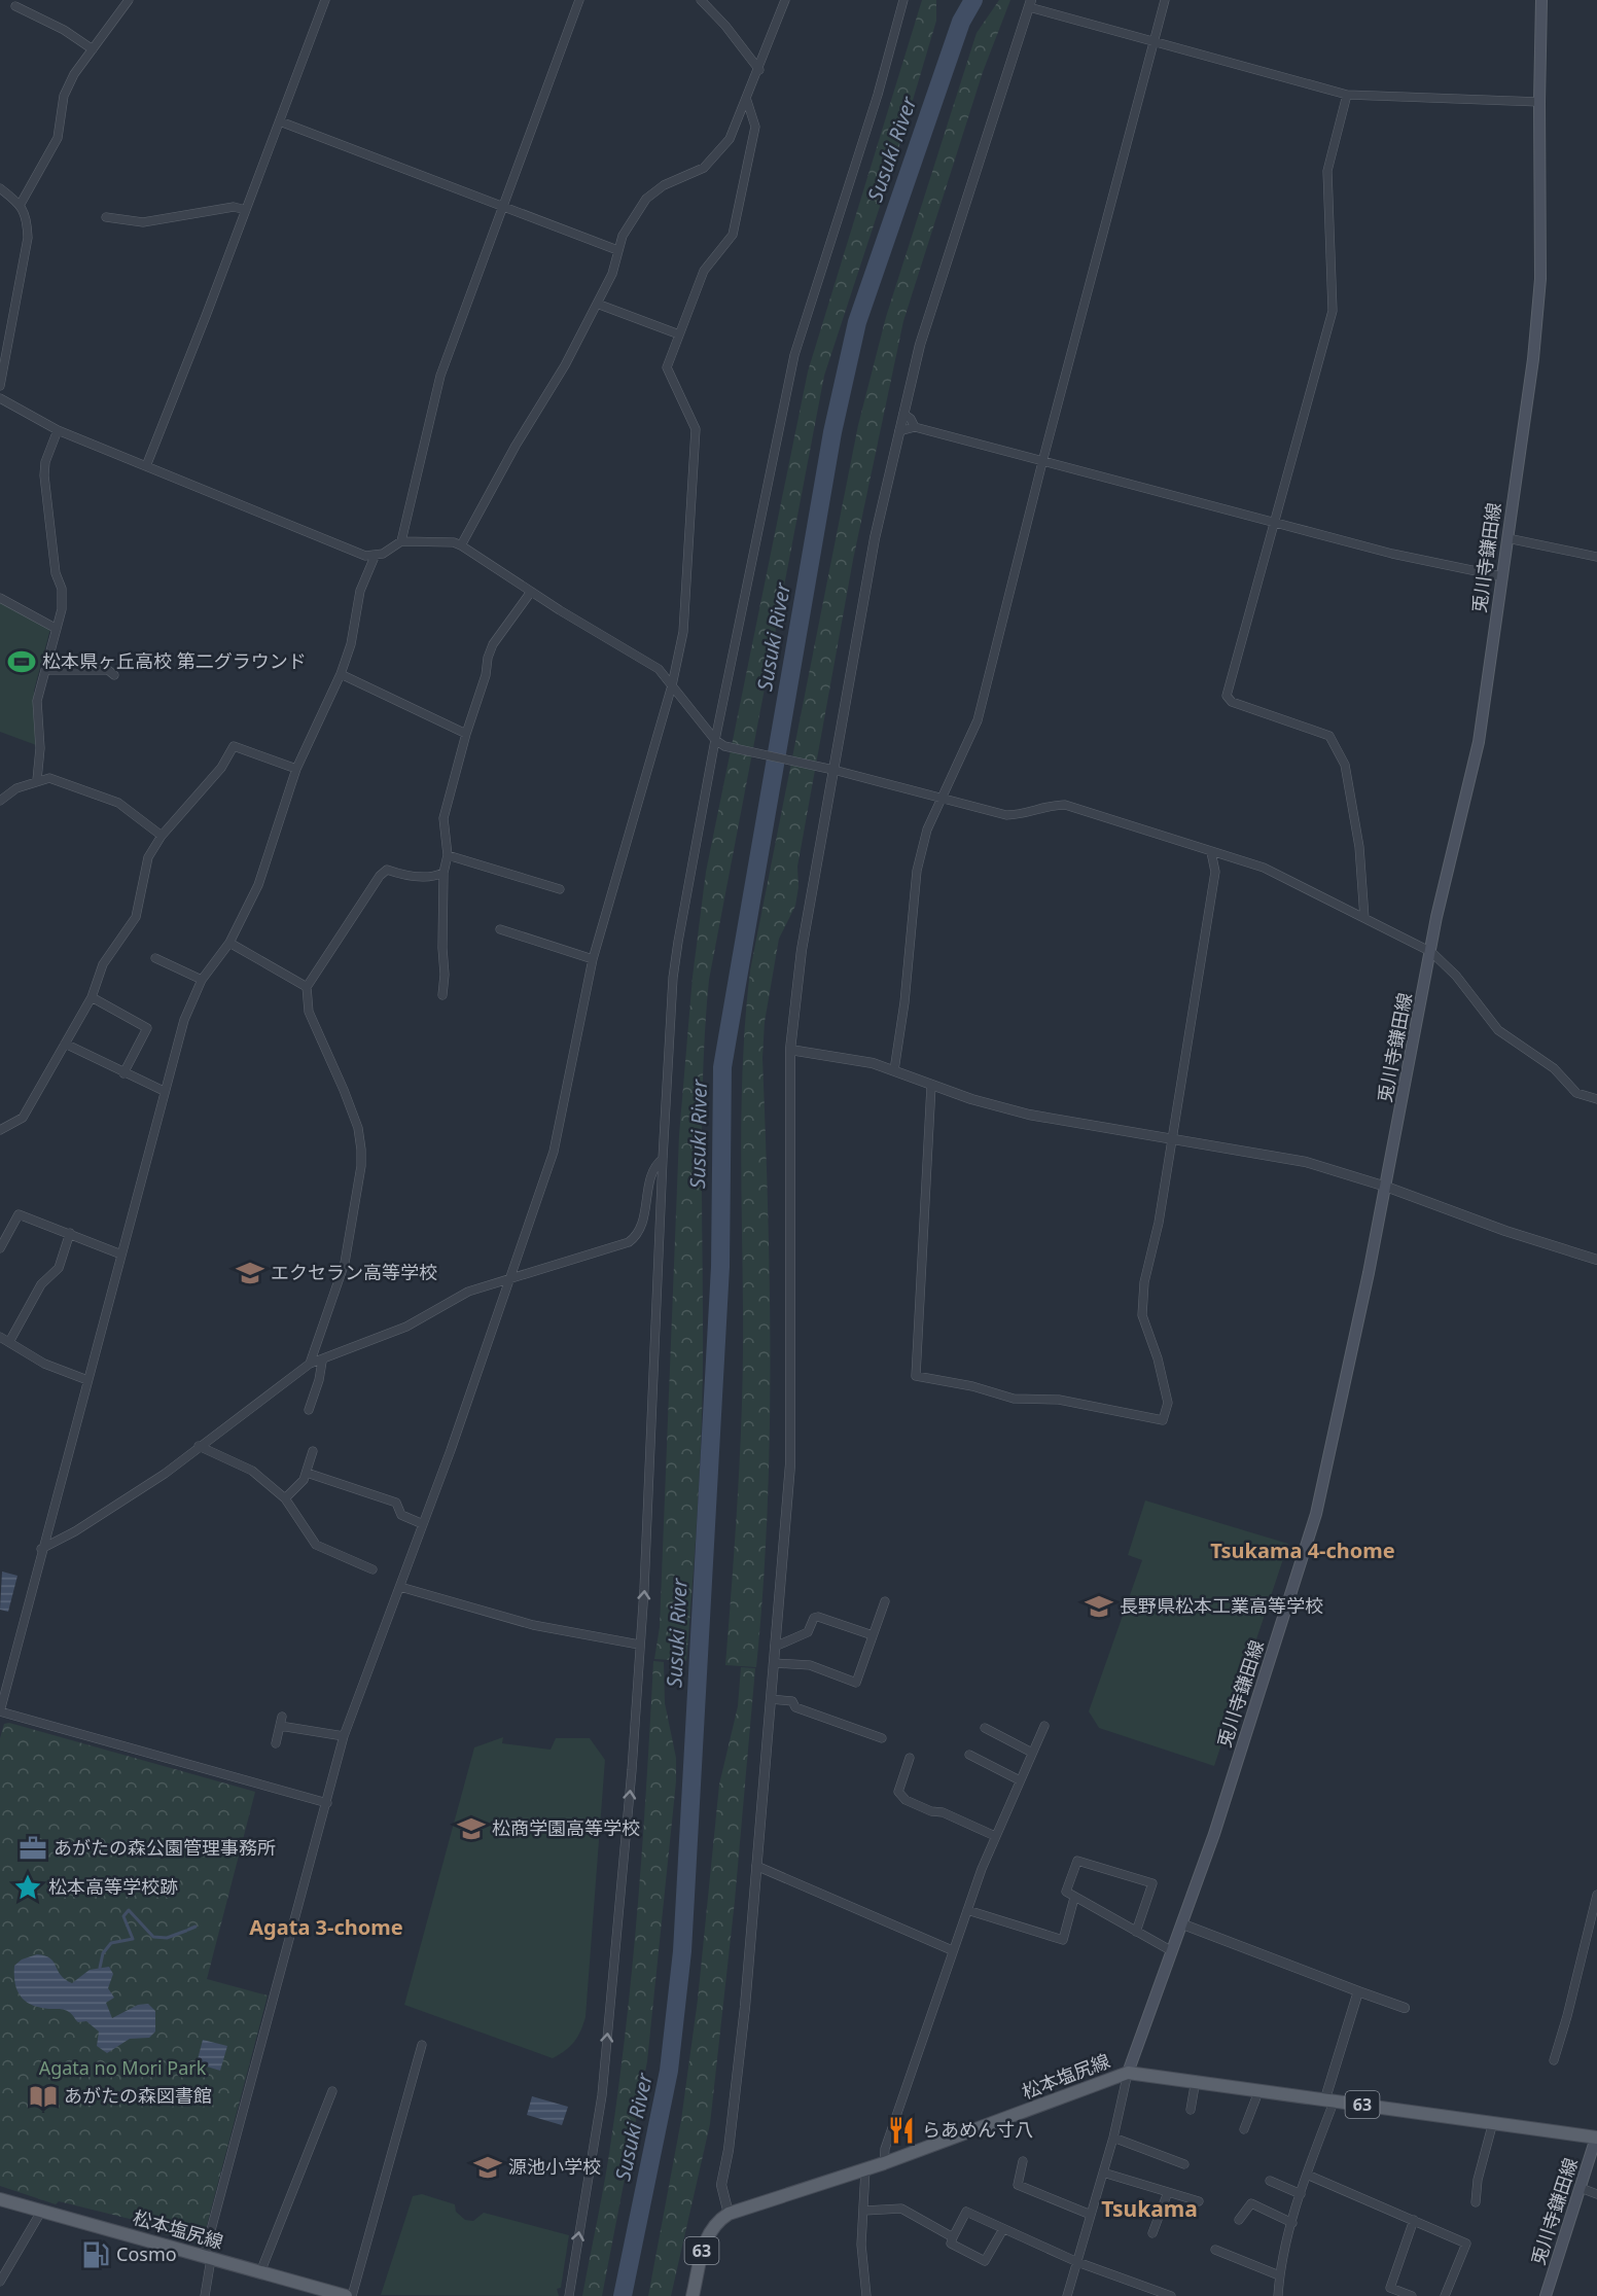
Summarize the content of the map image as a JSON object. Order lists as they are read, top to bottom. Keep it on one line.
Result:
{"streets":{"main road":["兎川寺鎌田線","松本塩尻線","63"]},"crossings":[["兎川寺鎌田線","松本塩尻線"]],"districts":["Tsukama 4-chome","Agata 3-chome","Tsukama"],"water":["Susuki River"],"parks":["Agata no Mori Park"],"places":{"sports":["松本県ヶ丘高校 第二グラウンド"],"school or university":["エクセラン高等学校","長野県松本工業高等学校","松商学園高等学校","源池小学校"],"office":["あがたの森公園管理事務所"],"place":["松本高等学校跡"],"library":["あがたの森図書館"],"restaurant":["らあめん寸八"],"fuel station":["Cosmo"]}}
